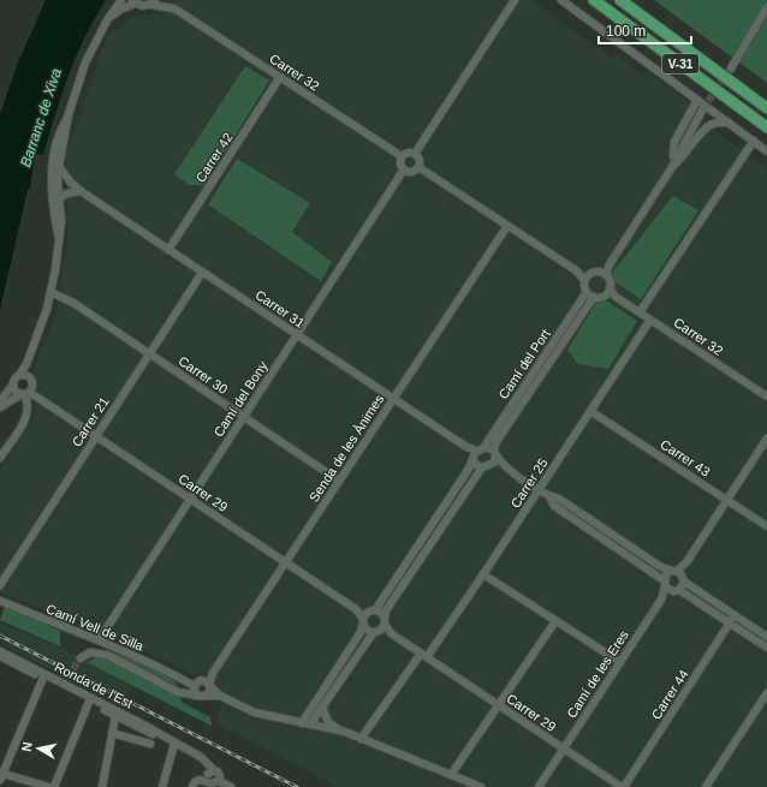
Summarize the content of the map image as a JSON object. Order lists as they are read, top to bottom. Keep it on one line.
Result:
{"streets":{"highway":["V-31"],"street":["Carrer 32","Carrer 42","Carrer 31","Camí del Port","Carrer 30","Camí del Bony","Carrer 21","Senda de les Ànimes","Carrer 43","Carrer 25","Carrer 29","Camí Vell de Silla","Camí de les Eres","Ronda de l'Est","Carrer 44"]},"crossings":[["Carrer 32","Carrer 42"],["Carrer 32","Camí del Port"],["Carrer 32","Camí del Bony"],["Carrer 32","Carrer 25"],["Carrer 42","Carrer 31"],["Carrer 31","Camí del Port"],["Carrer 31","Camí del Bony"],["Carrer 31","Carrer 21"],["Carrer 31","Senda de les Ànimes"],["Camí del Port","Carrer 29"],["Carrer 30","Camí del Bony"],["Carrer 30","Carrer 21"],["Carrer 30","Senda de les Ànimes"],["Camí del Bony","Carrer 29"],["Camí del Bony","Camí Vell de Silla"],["Carrer 21","Carrer 29"],["Senda de les Ànimes","Carrer 29"],["Senda de les Ànimes","Camí Vell de Silla"],["Carrer 43","Carrer 25"],["Carrer 25","Carrer 29"],["Carrer 29","Camí de les Eres"],["Carrer 29","Carrer 44"]],"water":["Barranc de Xiva"],"scale_bar":"100 m","north":"left"}
